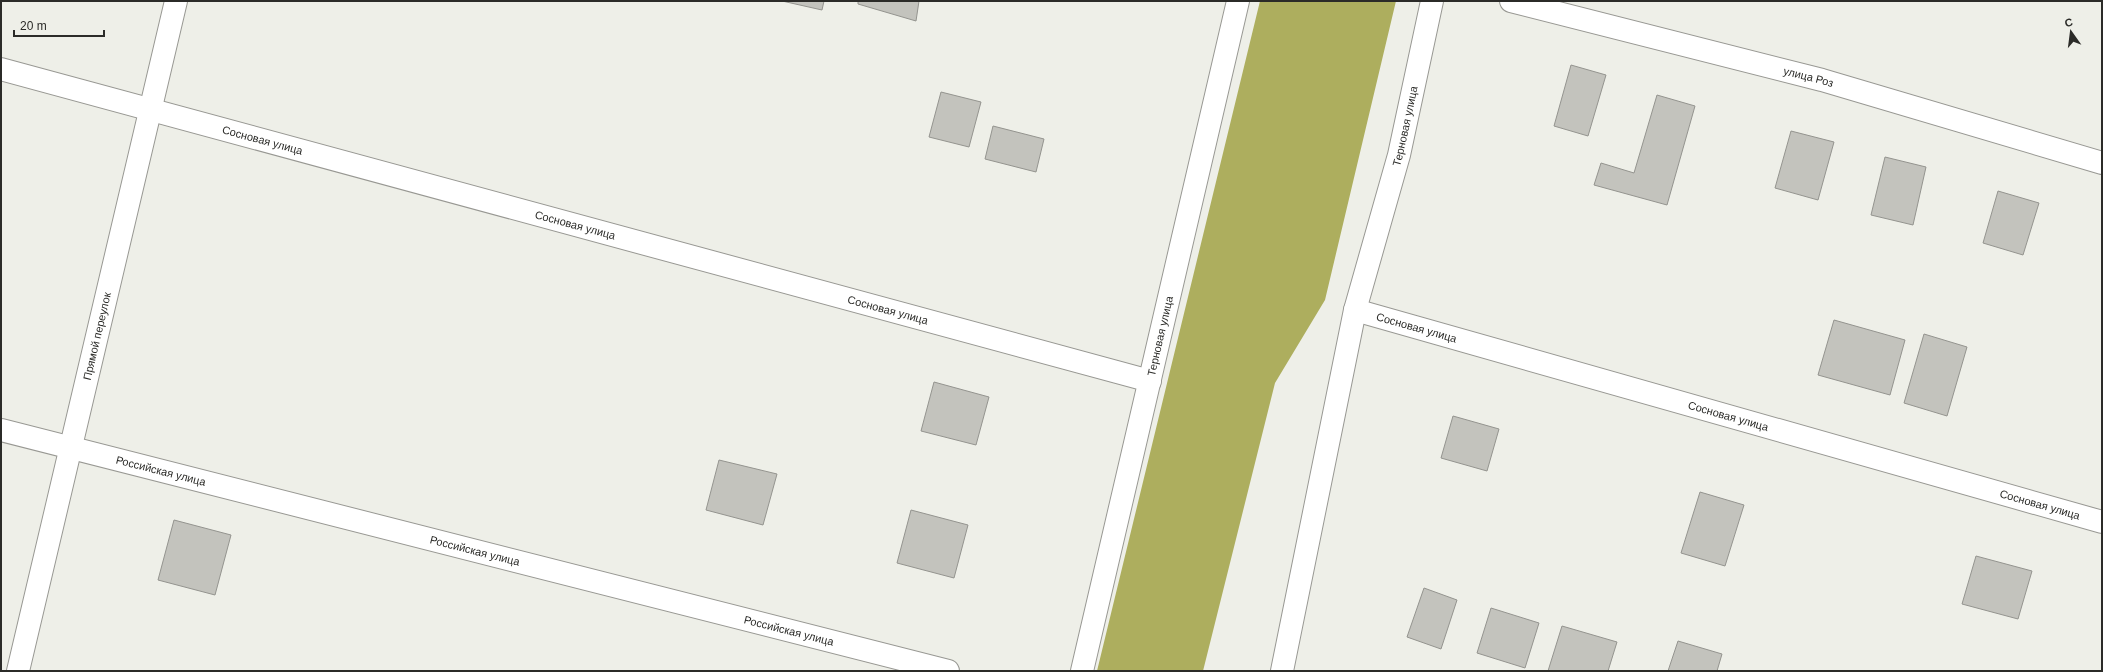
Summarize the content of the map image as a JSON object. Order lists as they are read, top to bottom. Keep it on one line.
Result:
{"streets":{"street":["улица Роз","Терновая улица","Сосновая улица","Прямой переулок","Российская улица"]},"crossings":[["Терновая улица","Сосновая улица"],["Сосновая улица","Прямой переулок"],["Прямой переулок","Российская улица"]],"scale_bar":"20 m","north":"top"}
